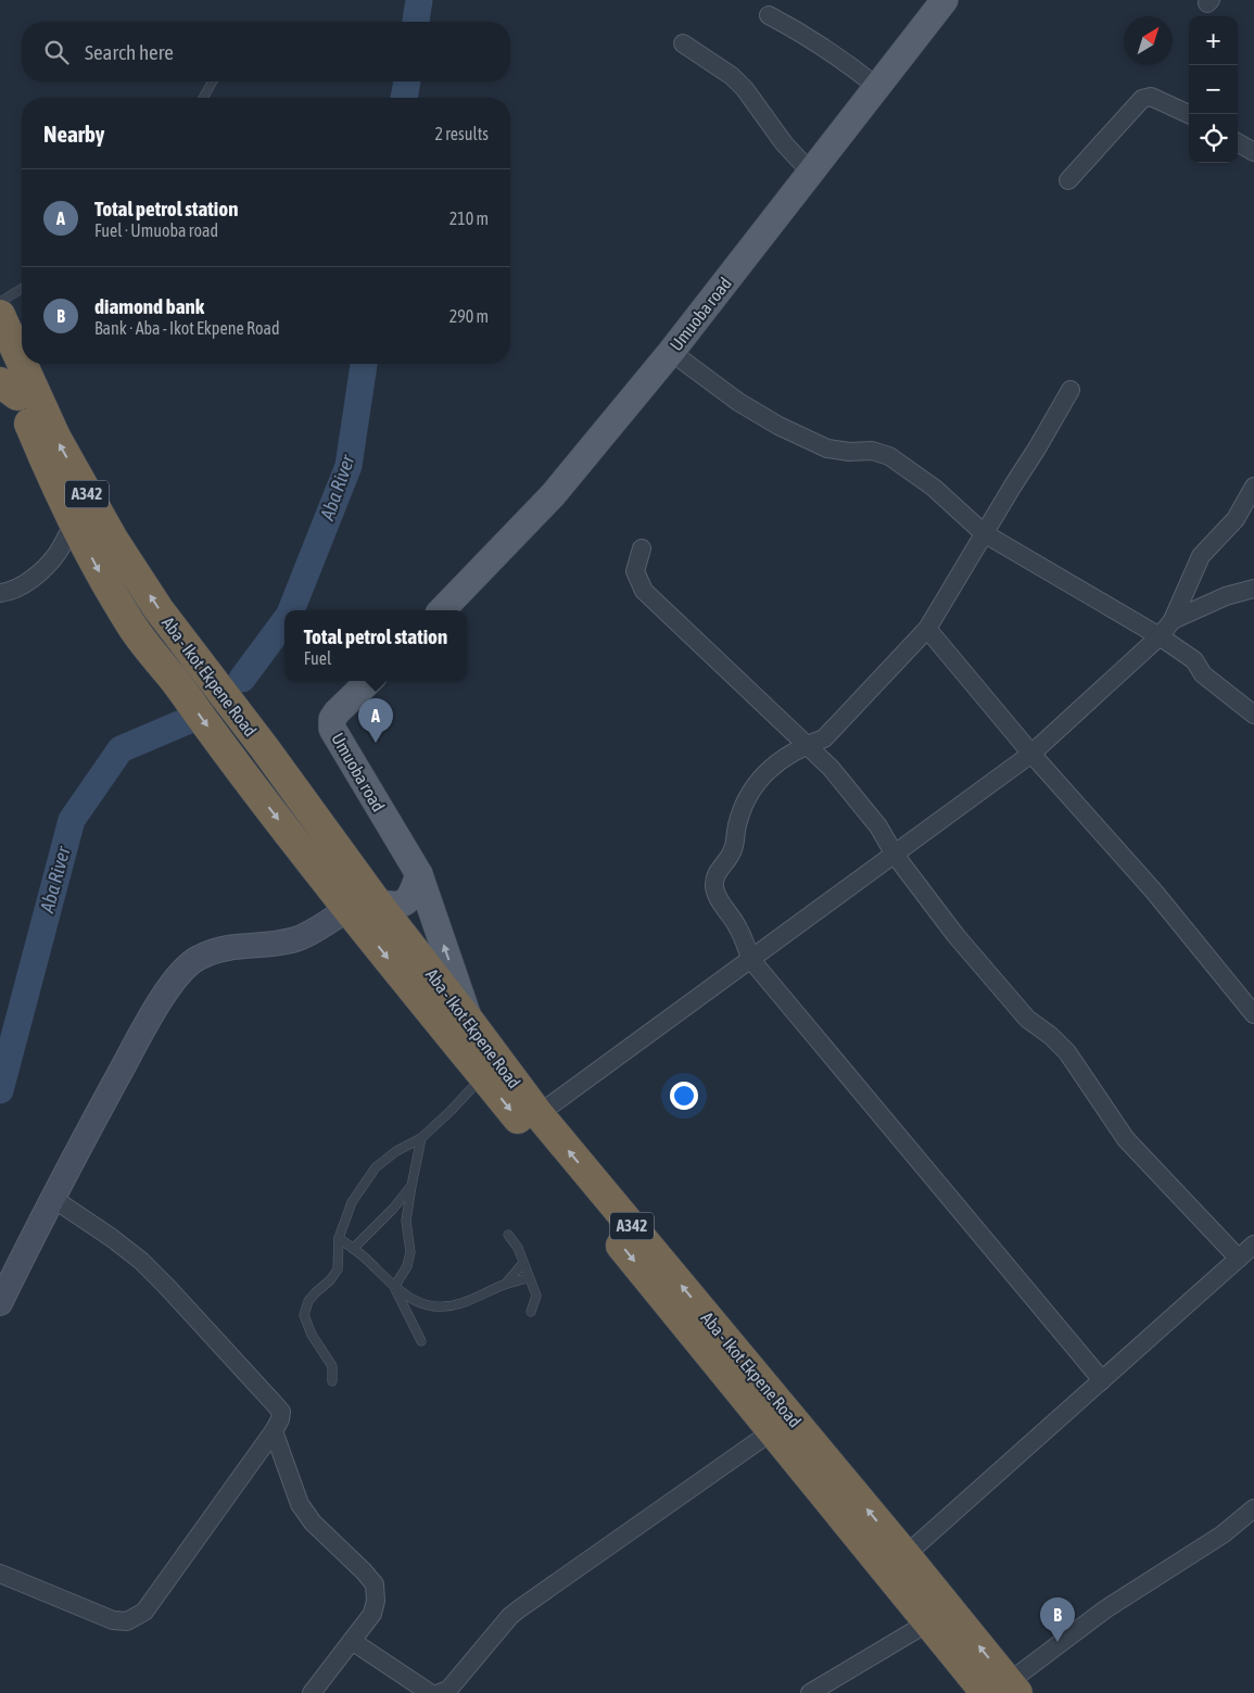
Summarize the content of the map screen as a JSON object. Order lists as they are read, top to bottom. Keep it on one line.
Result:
{"streets":{"highway":["A342","Aba - Ikot Ekpene Road"],"main road":["Umuoba road"]},"crossings":[["Umuoba road","Aba - Ikot Ekpene Road"]],"water":["Aba River"],"north":"top right","page":{"map_buttons":["+","−"],"search":"Search here","heading":["Nearby","2 results"],"list":[{"mark":"A","name":"Total petrol station","note":"Fuel · Umuoba road","value":"210 m"},{"mark":"B","name":"diamond bank","note":"Bank · Aba - Ikot Ekpene Road","value":"290 m"}],"popup":["Total petrol station","Fuel"],"pins":["A","B"]}}
